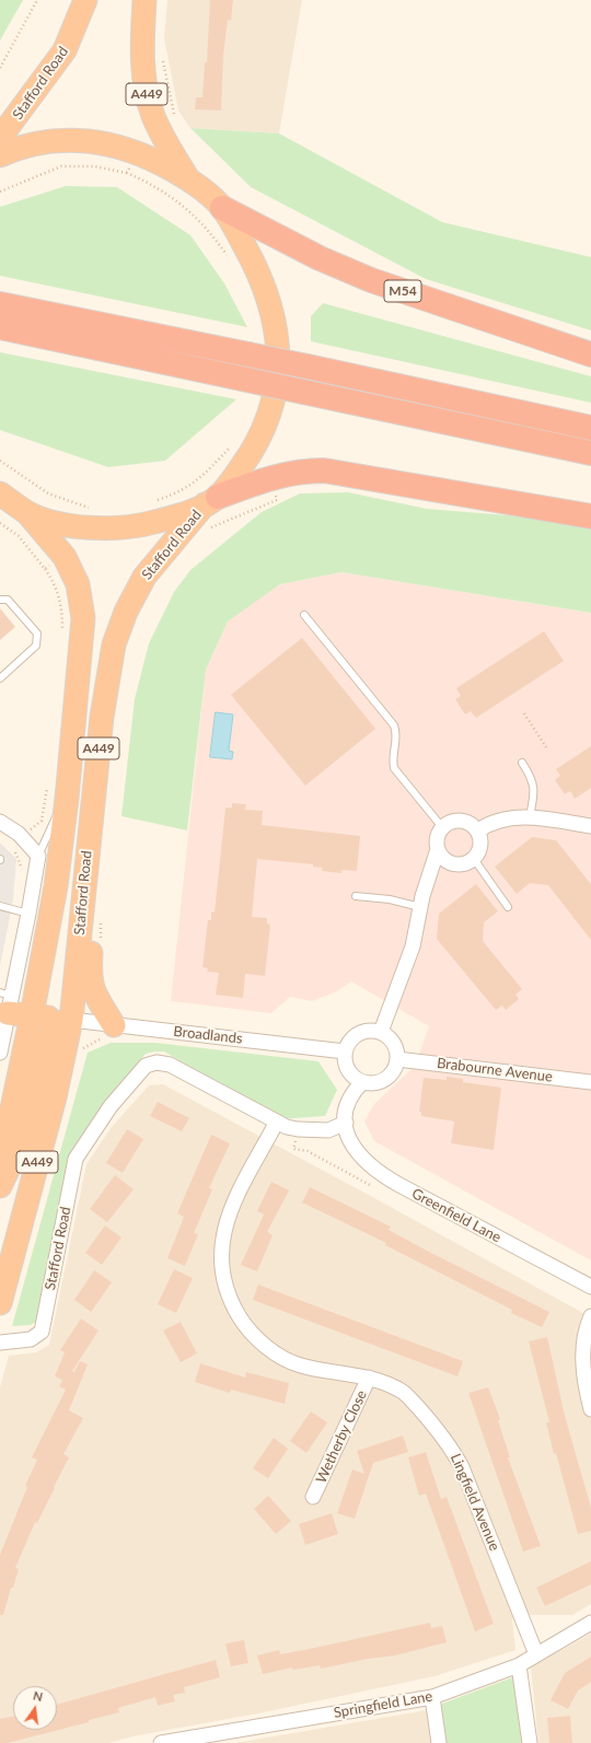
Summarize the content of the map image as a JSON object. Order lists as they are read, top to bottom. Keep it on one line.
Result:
{"streets":{"highway":["Stafford Road","A449","M54"],"street":["Broadlands","Brabourne Avenue","Greenfield Lane","Wetherby Close","Lingfield Avenue","Springfield Lane"]},"crossings":[["Stafford Road","A449"],["Stafford Road","M54"],["Stafford Road","Broadlands"],["Stafford Road","Lingfield Avenue"],["Broadlands","Brabourne Avenue"],["Broadlands","Greenfield Lane"],["Brabourne Avenue","Greenfield Lane"],["Wetherby Close","Lingfield Avenue"],["Lingfield Avenue","Springfield Lane"]],"north":"top"}
